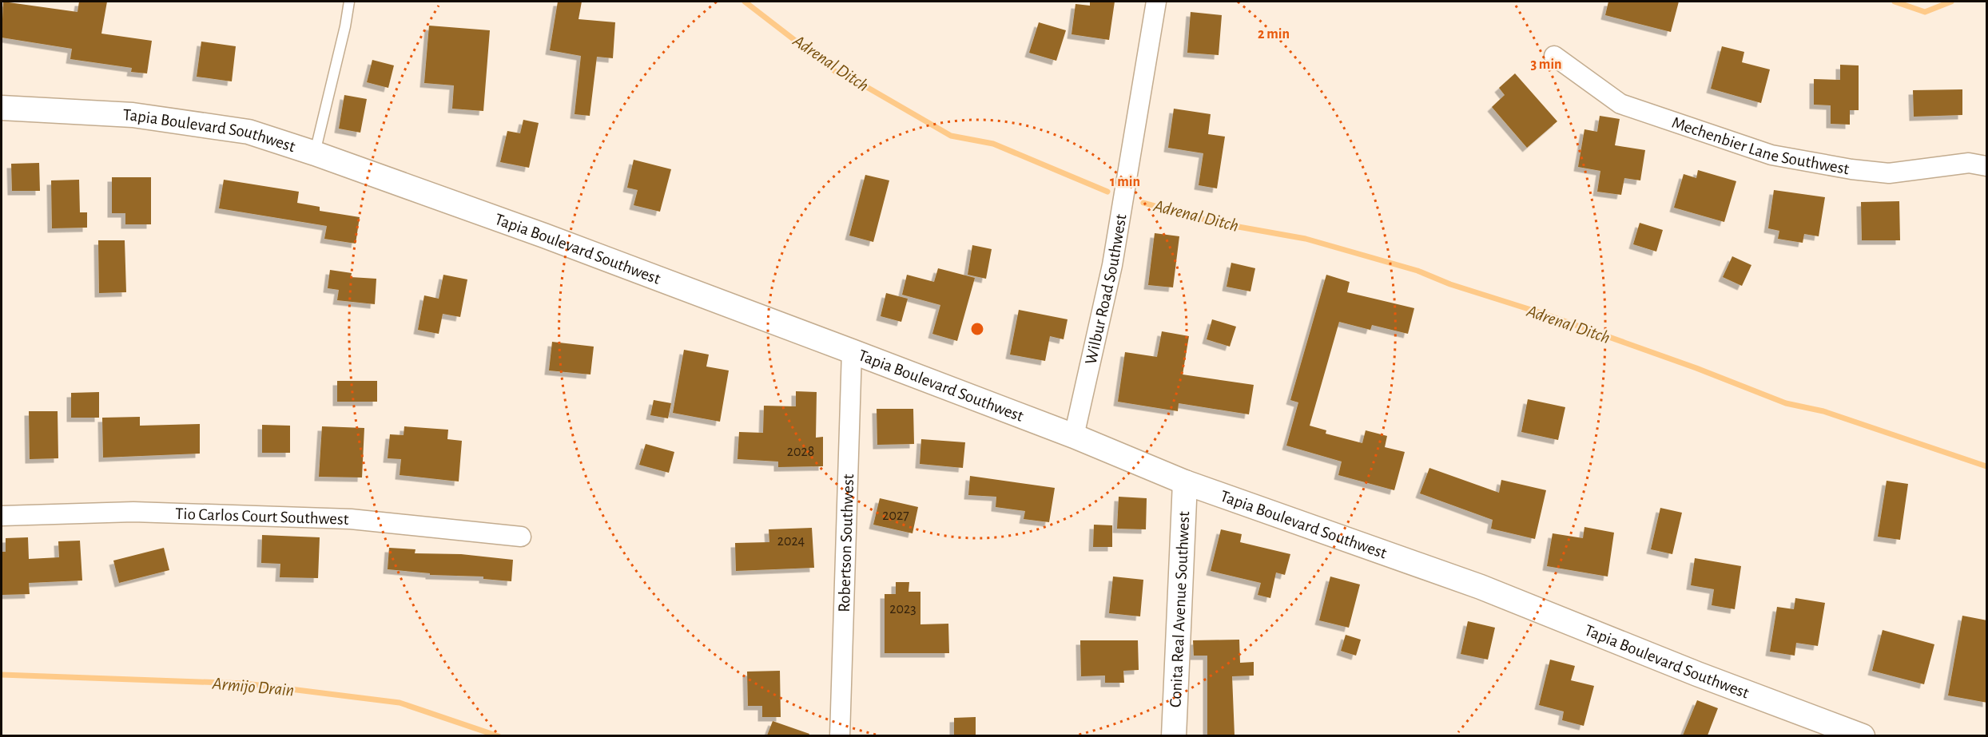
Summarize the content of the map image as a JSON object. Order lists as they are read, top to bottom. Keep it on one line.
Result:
{"streets":{"street":["Tapia Boulevard Southwest","Mechenbier Lane Southwest","Wilbur Road Southwest","Tio Carlos Court Southwest","Robertson Southwest","Conita Real Avenue Southwest"]},"crossings":[["Tapia Boulevard Southwest","Wilbur Road Southwest"],["Tapia Boulevard Southwest","Robertson Southwest"],["Tapia Boulevard Southwest","Conita Real Avenue Southwest"]],"water":["Adrenal Ditch","Armijo Drain"],"house_numbers":["2028","2027","2024","2023"],"rings":["2 min","3 min","1 min"]}
